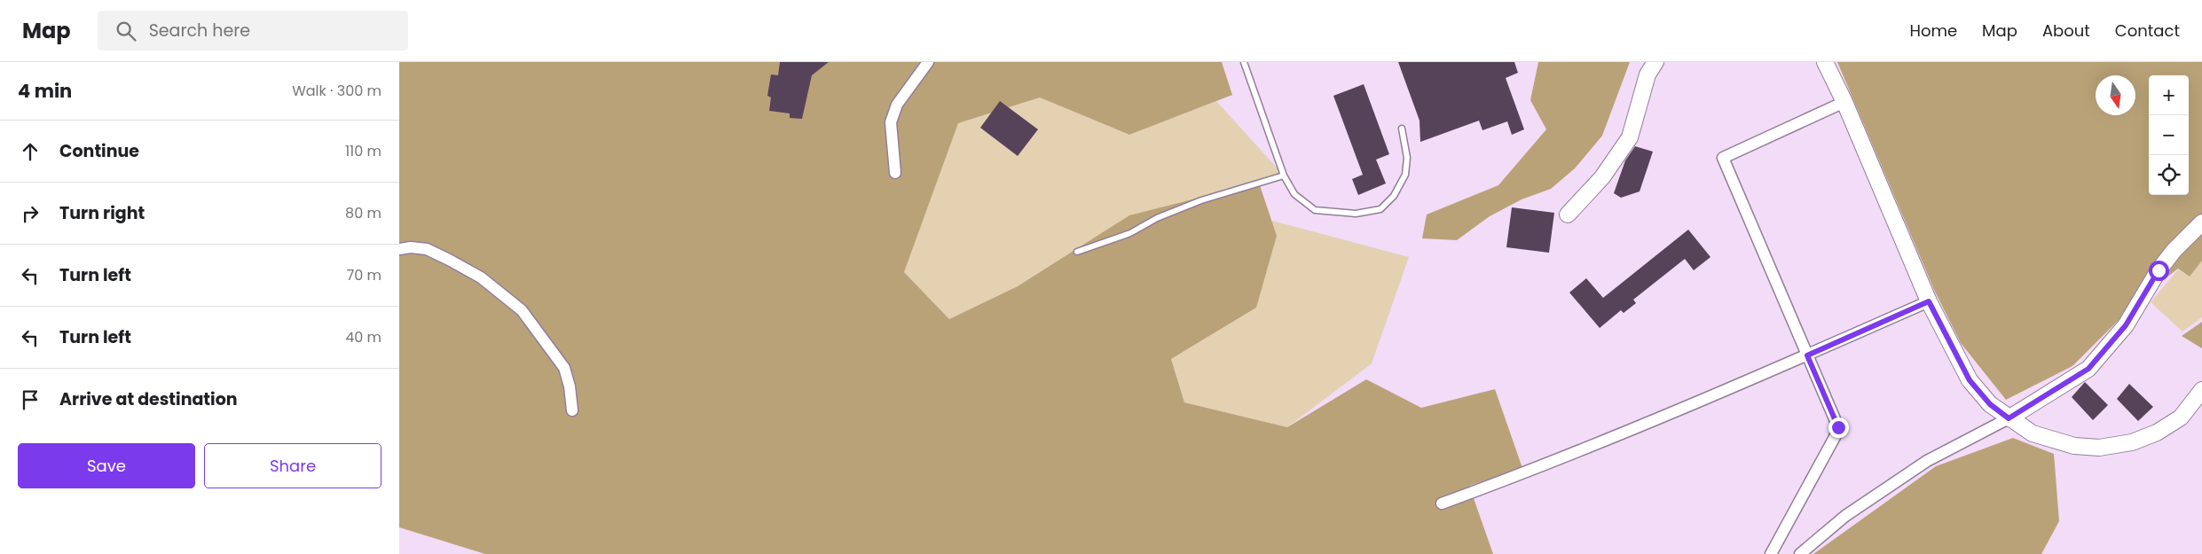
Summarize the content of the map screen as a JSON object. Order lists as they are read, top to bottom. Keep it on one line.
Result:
{"north":"bottom","page":{"header":"Map","search":"Search here","nav":["Home","Map","About","Contact"],"heading":["4 min","Walk · 300 m"],"map_buttons":["+","−"],"list":[["Continue","110 m"],["Turn right","80 m"],["Turn left","70 m"],["Turn left","40 m"],"Arrive at destination"],"buttons":["Save","Share"]}}
